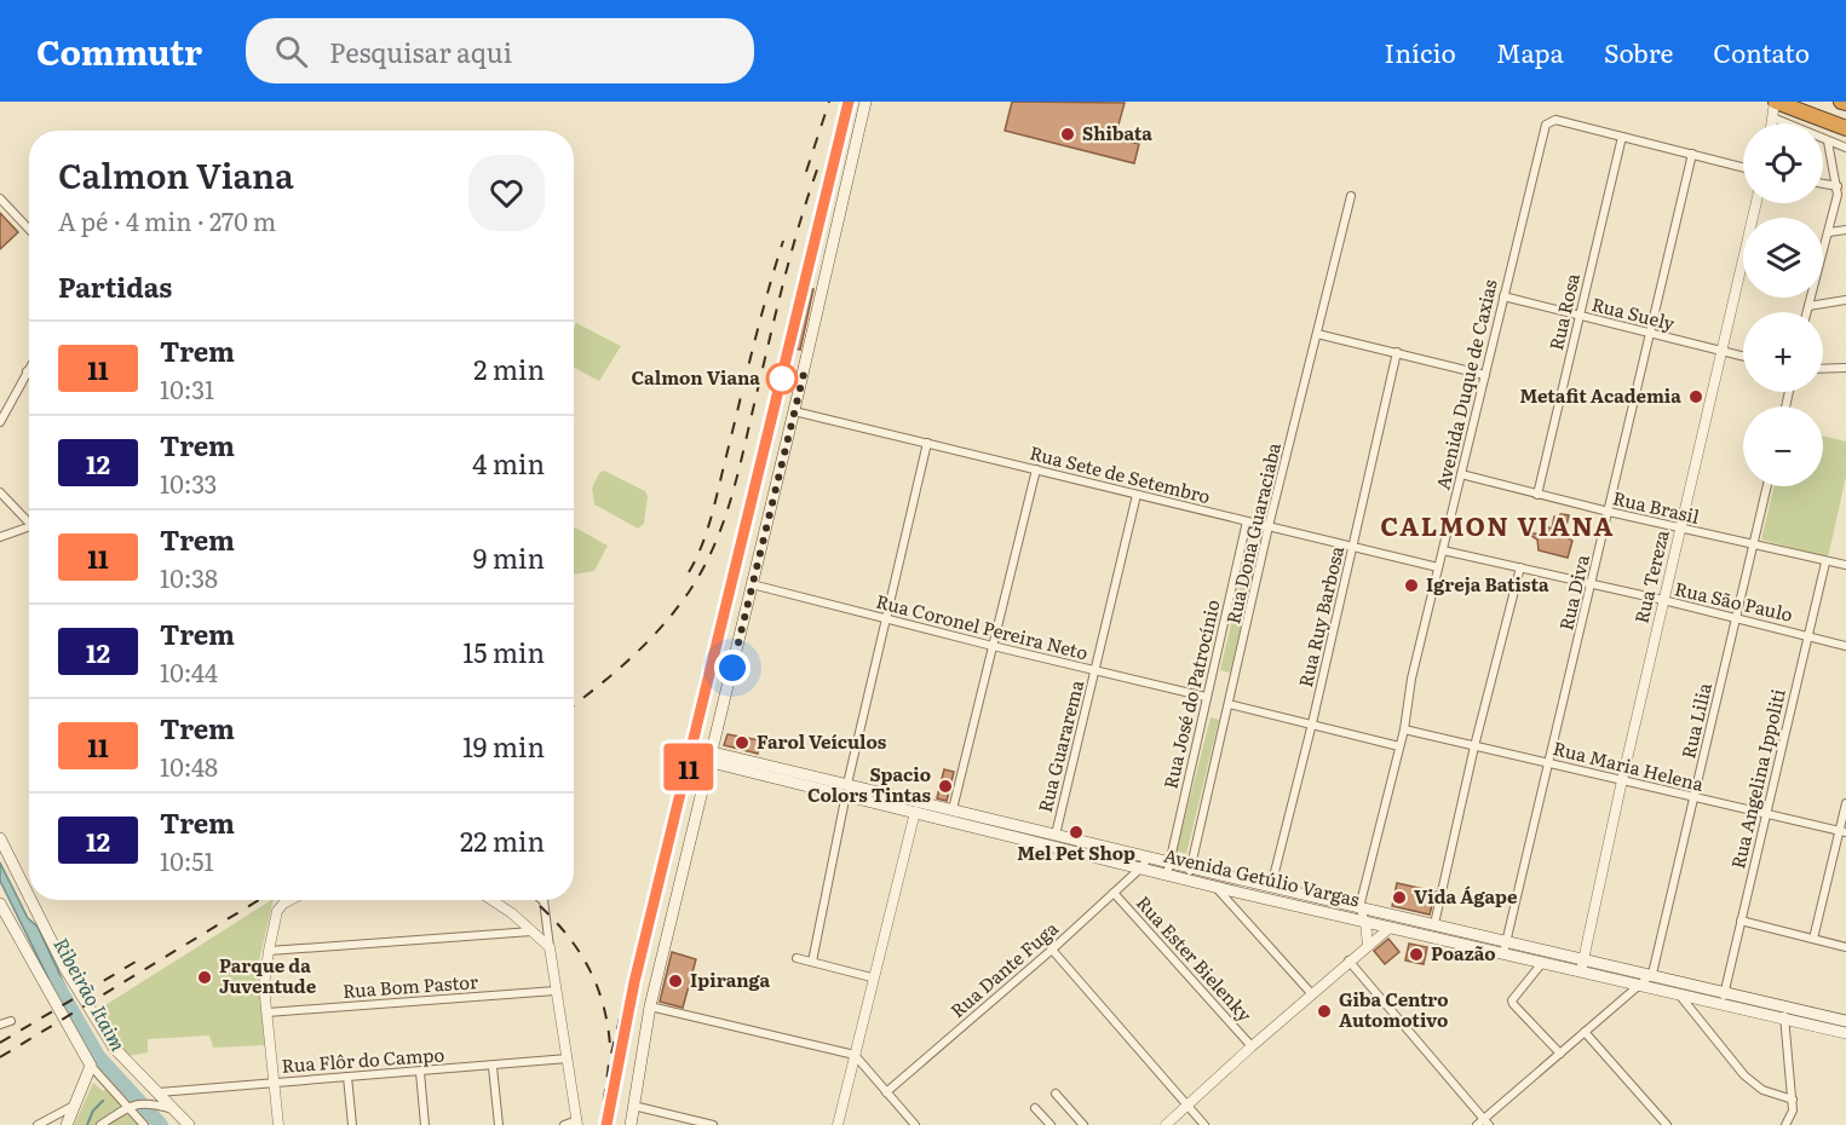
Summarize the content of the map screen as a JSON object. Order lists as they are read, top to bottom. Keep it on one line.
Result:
{"streets":{"main road":["Avenida Getúlio Vargas"],"street":["Rua Rosa","Rua Suely","Avenida Duque de Caxias","Rua Sete de Setembro","Rua Brasil","Rua Dona Guaraciaba","Rua Tereza","Rua Diva","Rua São Paulo","Rua Ruy Barbosa","Rua Coronel Pereira Neto","Rua José do Patrocínio","Rua Lilia","Rua Guararema","Rua Maria Helena","Rua Angelina Ippoliti","Rua Ester Bielenky","Rua Dante Fuga","Rua Bom Pastor","Rua Flôr do Campo"]},"crossings":[["Rua Rosa","Rua Suely"],["Rua Rosa","Avenida Duque de Caxias"],["Rua Rosa","Rua Brasil"],["Rua Suely","Avenida Duque de Caxias"],["Rua Suely","Rua Tereza"],["Rua Suely","Rua Diva"],["Avenida Duque de Caxias","Rua Sete de Setembro"],["Avenida Duque de Caxias","Rua Brasil"],["Avenida Duque de Caxias","Rua São Paulo"],["Avenida Duque de Caxias","Rua Maria Helena"],["Avenida Duque de Caxias","Avenida Getúlio Vargas"],["Rua Sete de Setembro","Rua Dona Guaraciaba"],["Rua Sete de Setembro","Rua Ruy Barbosa"],["Rua Sete de Setembro","Rua José do Patrocínio"],["Rua Sete de Setembro","Rua Guararema"],["Rua Brasil","Rua Tereza"],["Rua Brasil","Rua Diva"],["Rua Brasil","Rua Lilia"],["Rua Brasil","Rua Angelina Ippoliti"],["Rua Dona Guaraciaba","Avenida Getúlio Vargas"],["Rua Tereza","Rua São Paulo"],["Rua Tereza","Rua Maria Helena"],["Rua Tereza","Avenida Getúlio Vargas"],["Rua Diva","Rua São Paulo"],["Rua Diva","Rua Maria Helena"],["Rua Diva","Avenida Getúlio Vargas"],["Rua São Paulo","Rua Lilia"],["Rua São Paulo","Rua Angelina Ippoliti"],["Rua Ruy Barbosa","Avenida Getúlio Vargas"],["Rua Coronel Pereira Neto","Rua José do Patrocínio"],["Rua Coronel Pereira Neto","Rua Guararema"],["Rua José do Patrocínio","Avenida Getúlio Vargas"],["Rua Lilia","Rua Maria Helena"],["Rua Lilia","Avenida Getúlio Vargas"],["Rua Guararema","Avenida Getúlio Vargas"],["Rua Maria Helena","Rua Angelina Ippoliti"],["Rua Angelina Ippoliti","Avenida Getúlio Vargas"],["Avenida Getúlio Vargas","Rua Dante Fuga"],["Rua Ester Bielenky","Rua Dante Fuga"]],"districts":["CALMON VIANA"],"water":["Ribeirão Itaim"],"places":["Shibata","Calmon Viana","Metafit Academia","Igreja Batista","Farol Veículos","Spacio Colors Tintas","Mel Pet Shop","Vida Ágape","Poazão","Parque da Juventude","Ipiranga","Giba Centro Automotivo"],"page":{"header":"Commutr","search":"Pesquisar aqui","nav":["Início","Mapa","Sobre","Contato"],"on_map":"11","map_buttons":["+","−"],"heading":[["Calmon Viana","A pé · 4 min · 270 m"],"Partidas"],"list":[{"mark":"11","name":"Trem","note":"10:31","value":"2 min"},{"mark":"12","name":"Trem","note":"10:33","value":"4 min"},{"mark":"11","name":"Trem","note":"10:38","value":"9 min"},{"mark":"12","name":"Trem","note":"10:44","value":"15 min"},{"mark":"11","name":"Trem","note":"10:48","value":"19 min"},{"mark":"12","name":"Trem","note":"10:51","value":"22 min"}]}}
